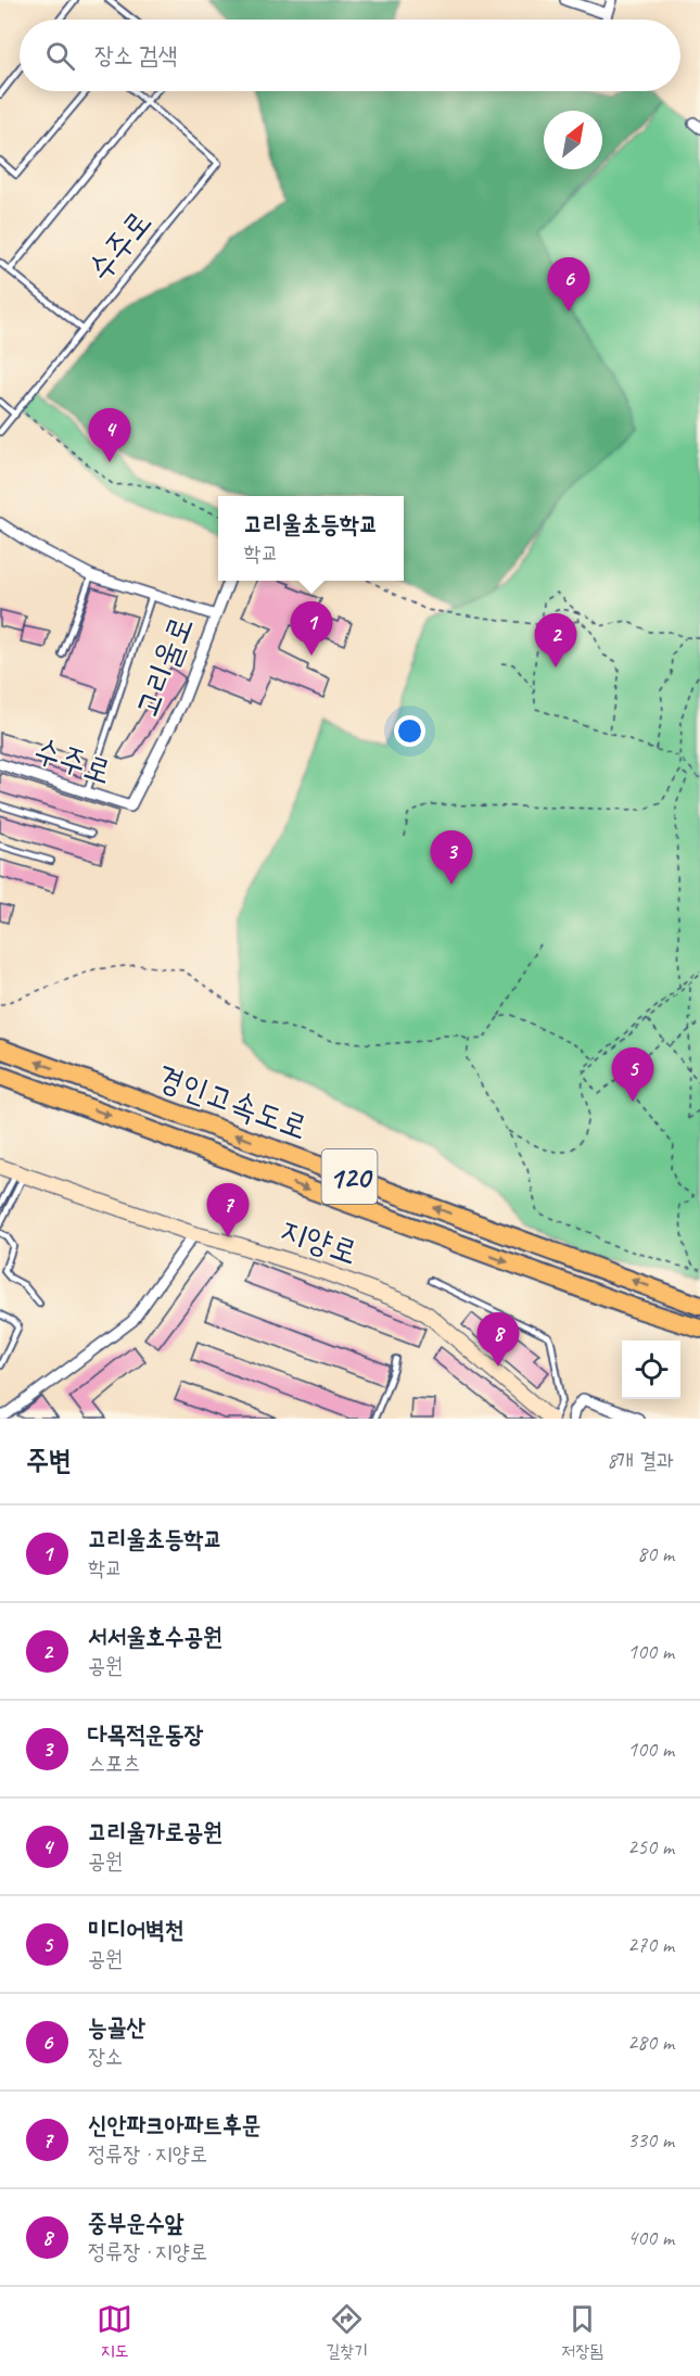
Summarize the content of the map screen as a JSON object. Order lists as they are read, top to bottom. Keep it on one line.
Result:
{"streets":{"highway":["경인고속도로","120"],"street":["수주로","고리울로","지양로"]},"crossings":[["수주로","고리울로"]],"north":"top right","page":{"search":"장소 검색","pins":["6","4","1","2","3","5","7","8"],"popup":["고리울초등학교","학교"],"heading":["주변","8개 결과"],"list":[{"mark":"1","name":"고리울초등학교","note":"학교","value":"80 m"},{"mark":"2","name":"서서울호수공원","note":"공원","value":"100 m"},{"mark":"3","name":"다목적운동장","note":"스포츠","value":"100 m"},{"mark":"4","name":"고리울가로공원","note":"공원","value":"250 m"},{"mark":"5","name":"미디어벽천","note":"공원","value":"270 m"},{"mark":"6","name":"능골산","note":"장소","value":"280 m"},{"mark":"7","name":"신안파크아파트후문","note":"정류장 · 지양로","value":"330 m"},{"mark":"8","name":"중부운수앞","note":"정류장 · 지양로","value":"400 m"}],"nav":["지도","길찾기","저장됨"]}}
